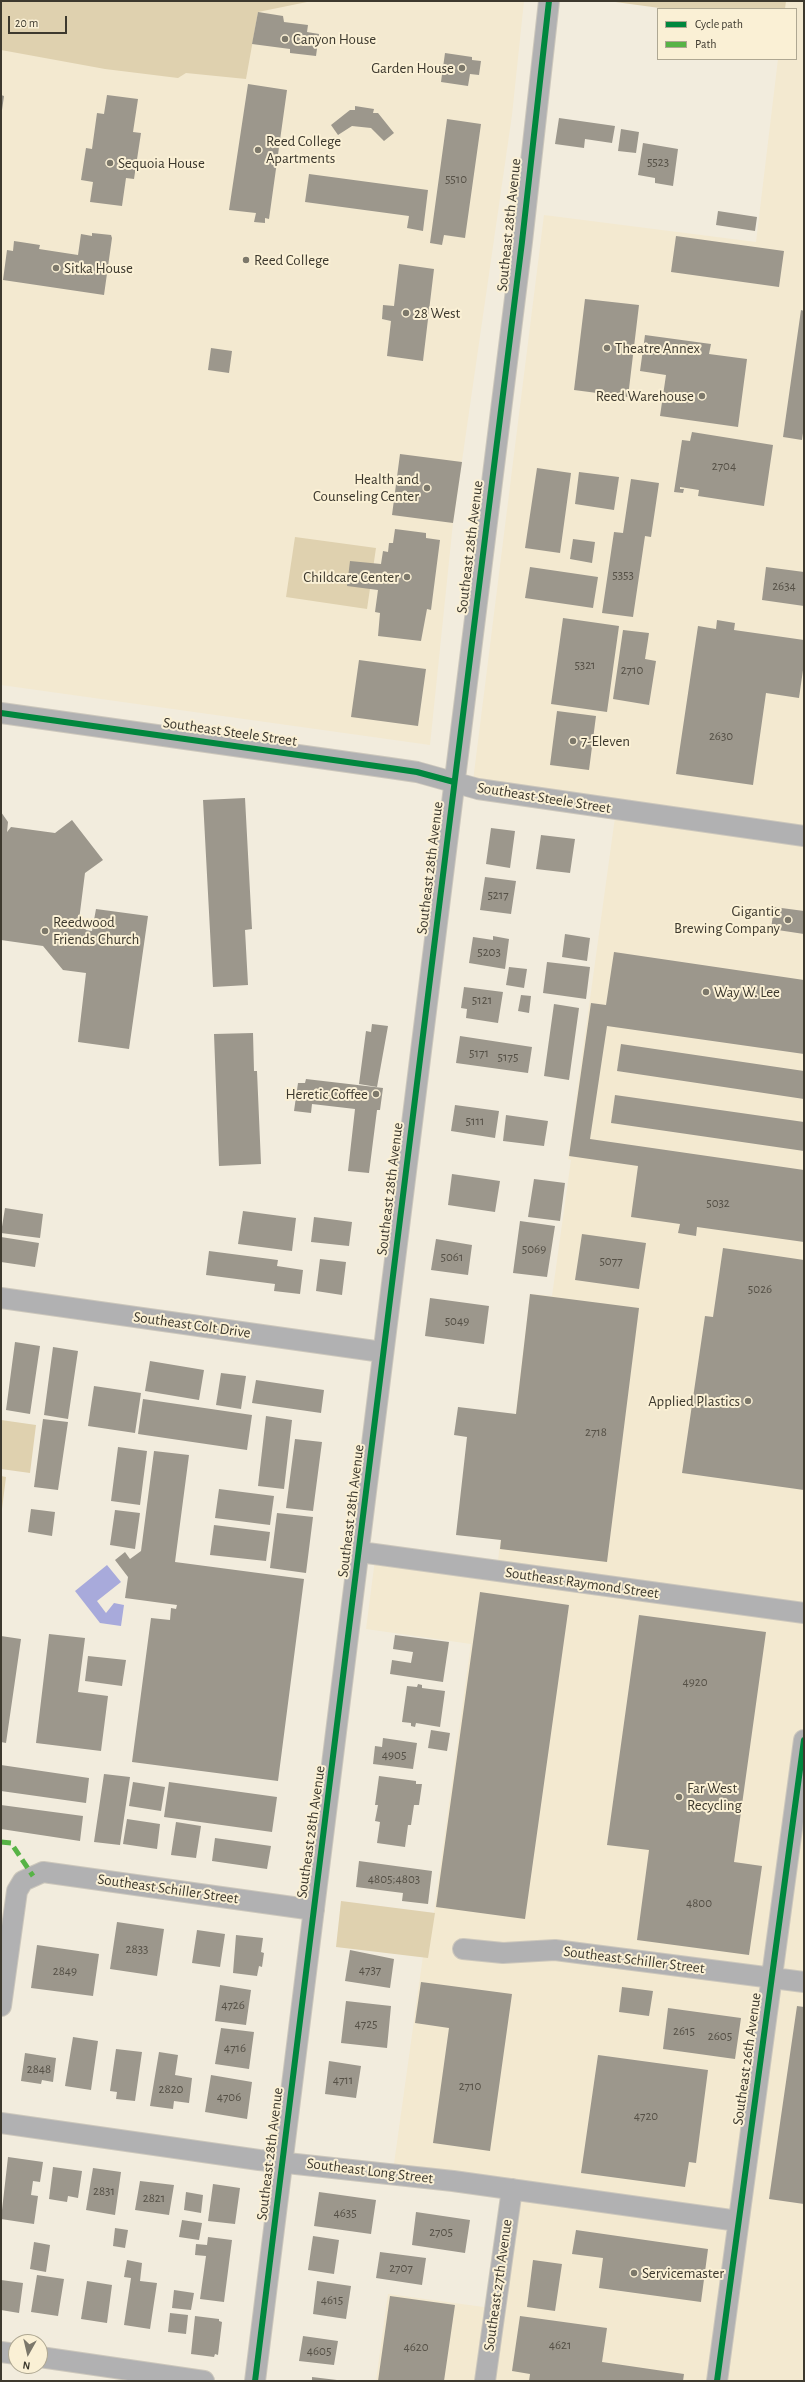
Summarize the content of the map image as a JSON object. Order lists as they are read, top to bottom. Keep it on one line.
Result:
{"streets":{"street":["Southeast 28th Avenue","Southeast Steele Street","Southeast Colt Drive","Southeast Raymond Street","Southeast Schiller Street","Southeast 26th Avenue","Southeast Long Street","Southeast 27th Avenue"]},"crossings":[["Southeast 28th Avenue","Southeast Steele Street"],["Southeast 28th Avenue","Southeast Colt Drive"],["Southeast 28th Avenue","Southeast Raymond Street"],["Southeast 28th Avenue","Southeast Schiller Street"],["Southeast 28th Avenue","Southeast Long Street"],["Southeast Schiller Street","Southeast 26th Avenue"],["Southeast 26th Avenue","Southeast Long Street"],["Southeast Long Street","Southeast 27th Avenue"]],"places":["Canyon House","Garden House","Reed College Apartments","Sequoia House","Reed College","Sitka House","28 West","Theatre Annex","Reed Warehouse","Health and Counseling Center","Childcare Center","7-Eleven","Gigantic Brewing Company","Reedwood Friends Church","Way W. Lee","Heretic Coffee","Applied Plastics","Far West Recycling","Servicemaster"],"house_numbers":["5523","5510","2704","5353","2634","5321","2710","2630","5217","5203","5121","5171","5175","5111","5032","5069","5061","5077","5026","5049","2718","4920","4905","4805;4803","4800","2833","4737","2849","4726","4725","2615","2605","4716","2848","4711","2710","2820","4706","4720","2831","2821","4635","2705","2707","4615","4621","4620","4605"],"legend":["Cycle path","Path"],"scale_bar":"20 m","north":"bottom"}
